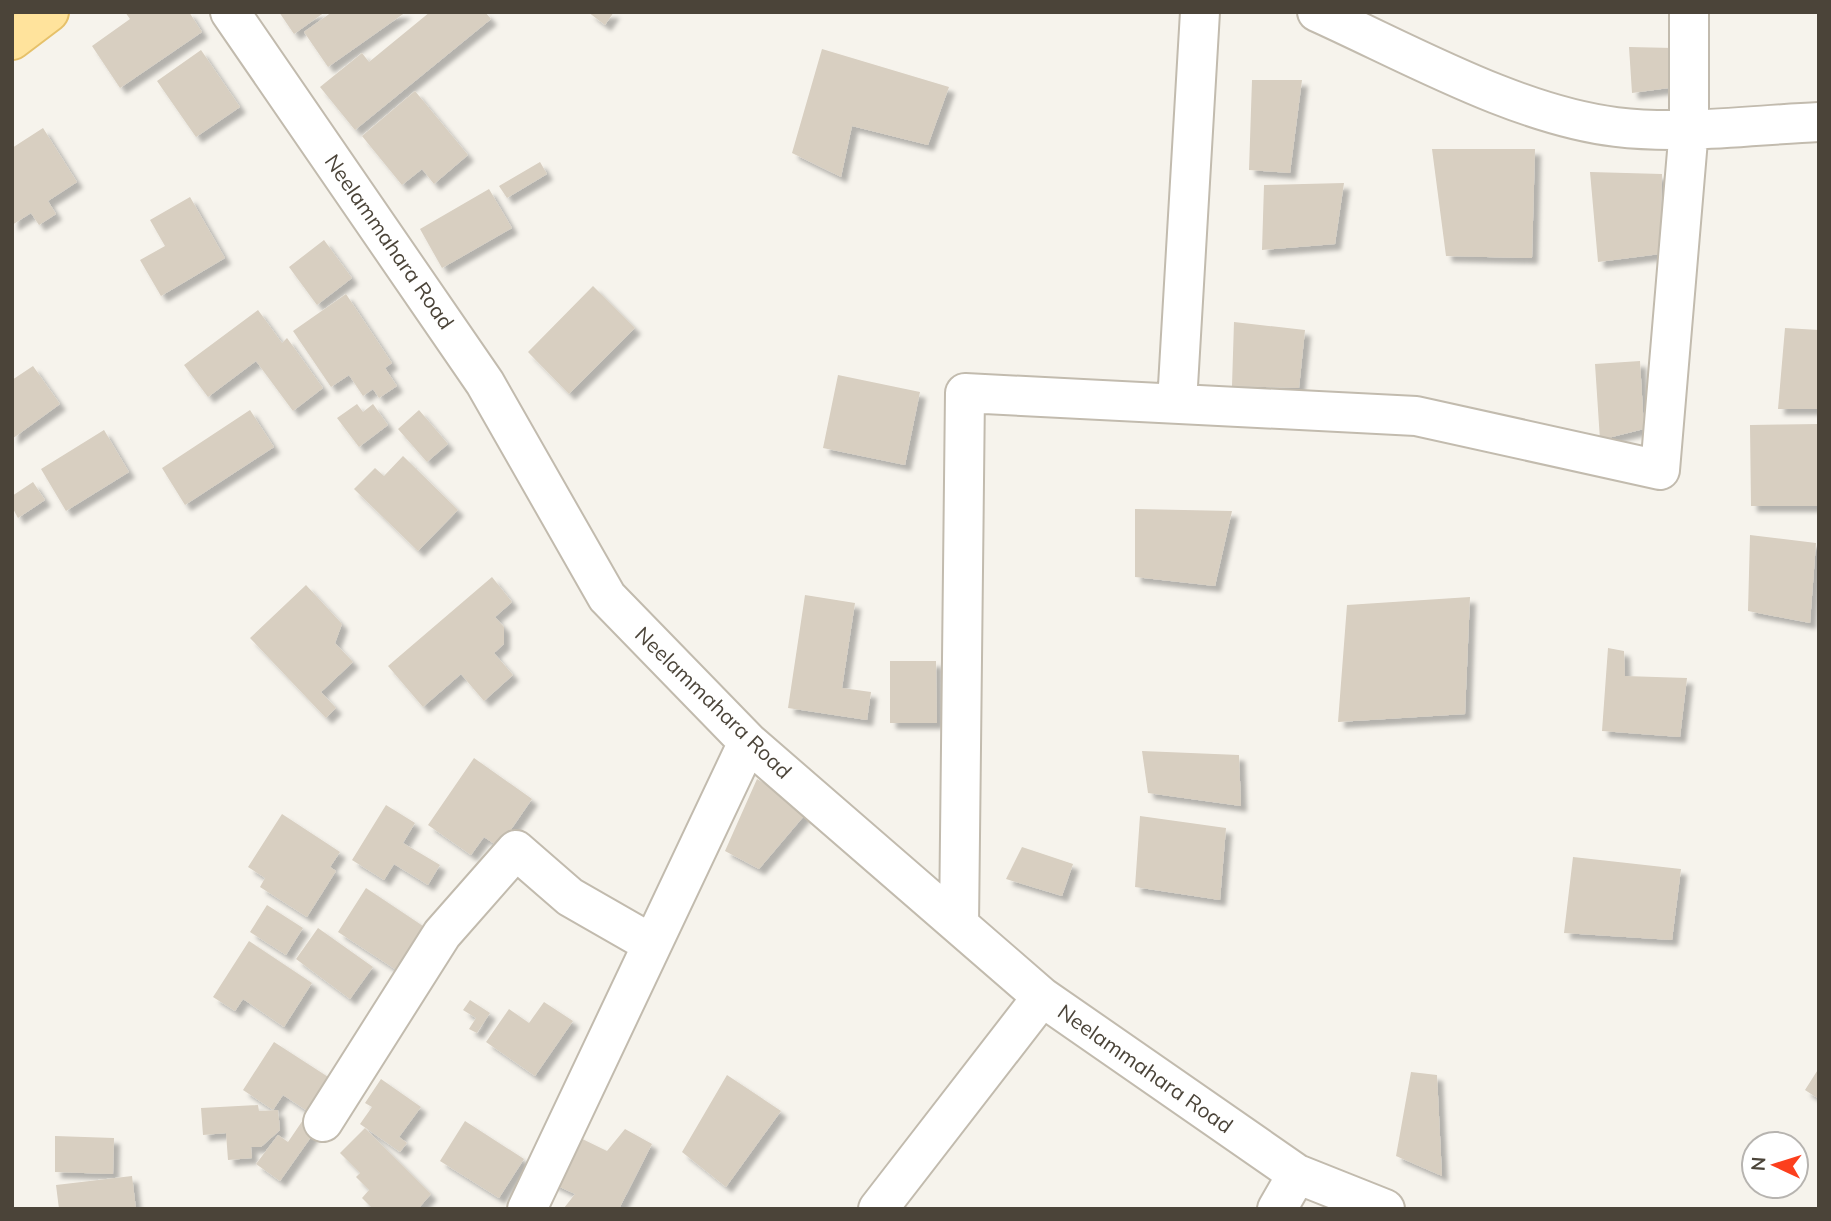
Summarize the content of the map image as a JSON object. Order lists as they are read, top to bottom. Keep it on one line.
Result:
{"streets":{"street":["Neelammahara Road"]},"north":"left"}
